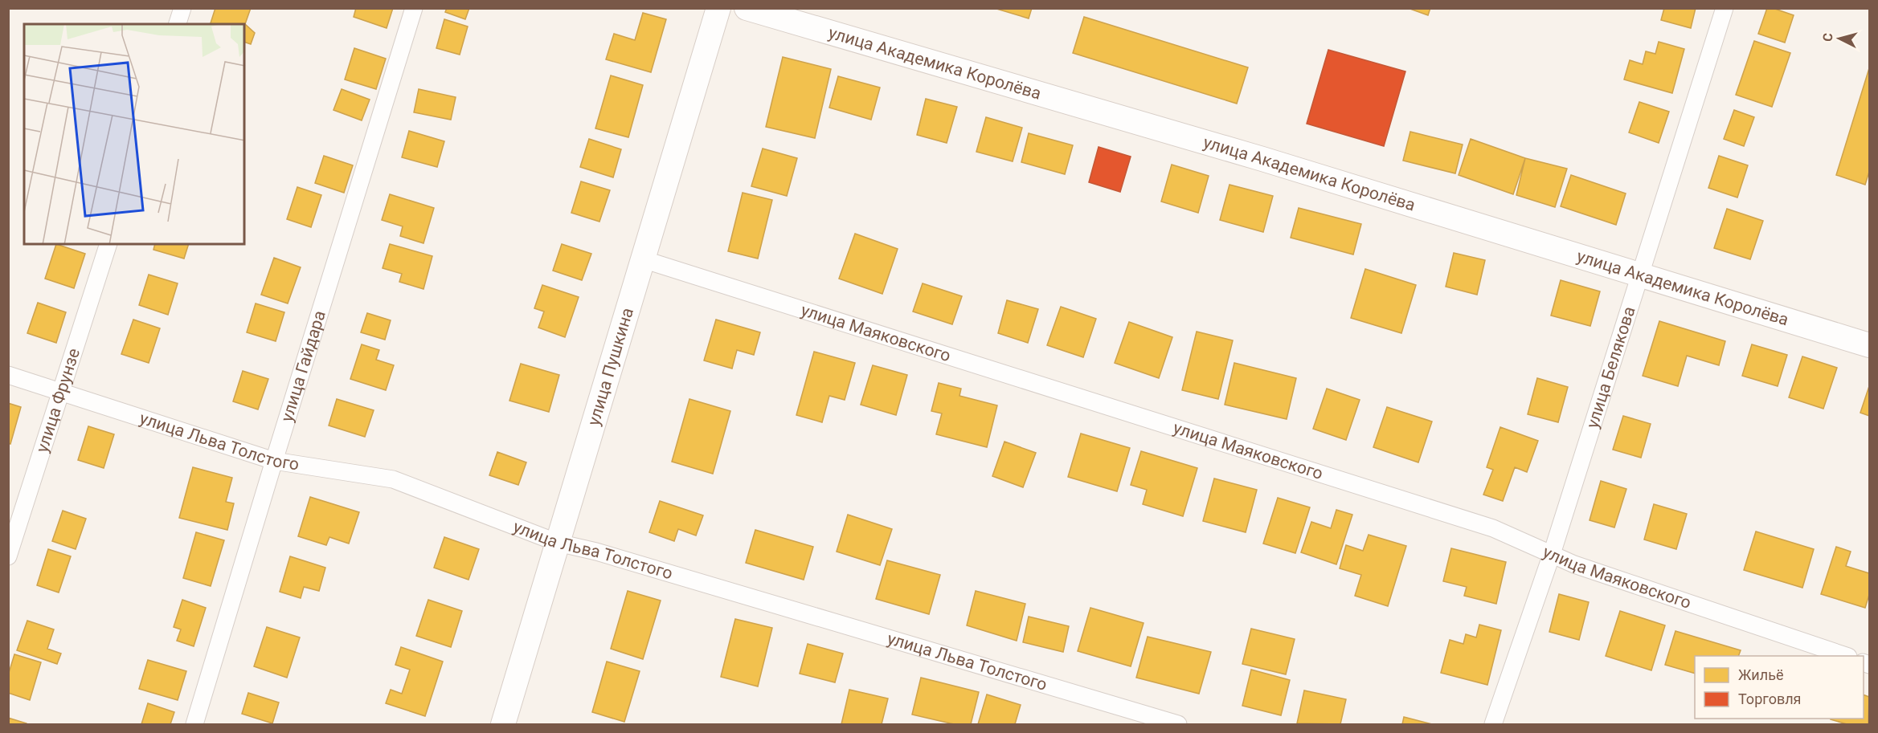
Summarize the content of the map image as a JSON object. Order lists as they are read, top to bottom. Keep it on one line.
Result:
{"streets":{"street":["улица Академика Королёва","улица Маяковского","улица Гайдара","улица Пушкина","улица Белякова","улица Фрунзе","улица Льва Толстого"]},"crossings":[["улица Академика Королёва","улица Белякова"],["улица Маяковского","улица Пушкина"],["улица Маяковского","улица Белякова"],["улица Гайдара","улица Льва Толстого"],["улица Пушкина","улица Льва Толстого"],["улица Фрунзе","улица Льва Толстого"]],"legend":["Жильё","Торговля"],"north":"left"}
